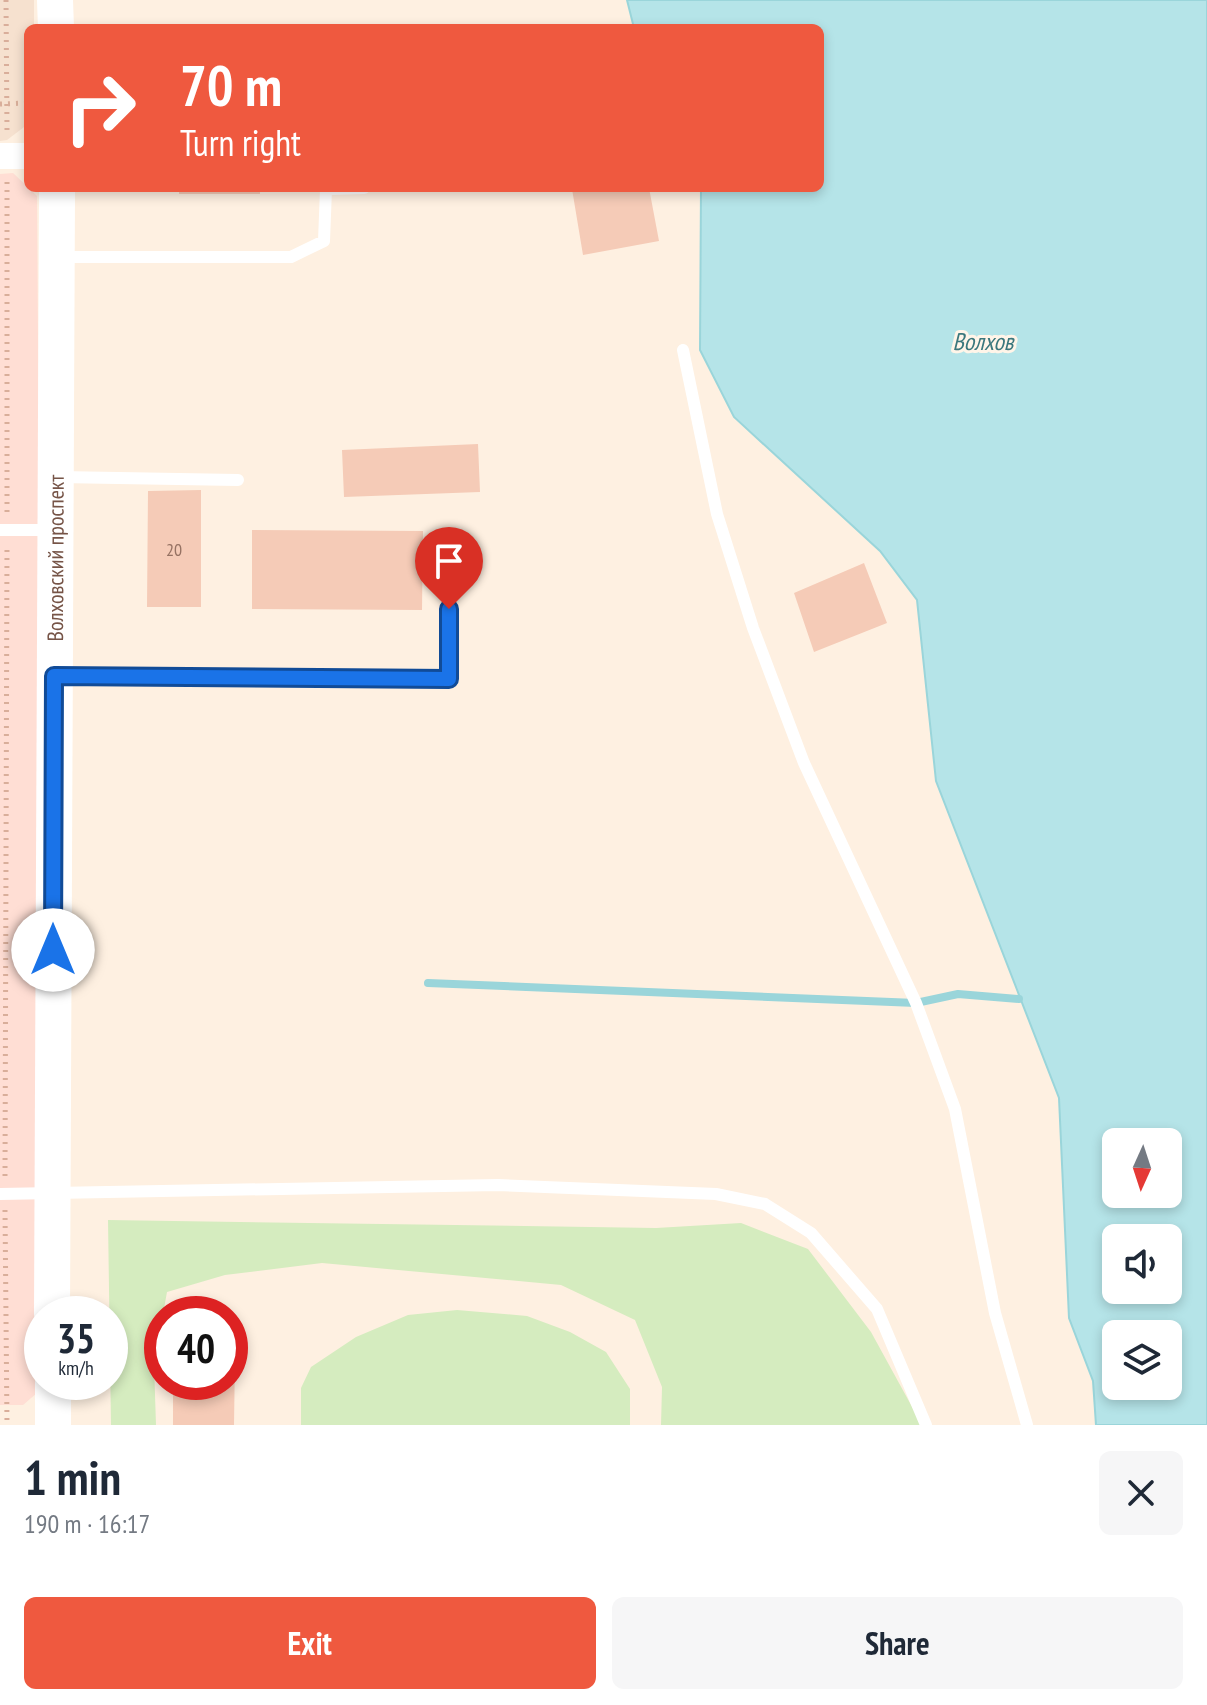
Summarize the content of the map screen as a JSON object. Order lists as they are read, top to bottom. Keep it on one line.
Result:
{"streets":{"street":["Волховский проспект"]},"water":["Волхов"],"house_numbers":["20"],"north":"bottom","page":{"turn":["70 m","Turn right"],"speed":"35 km/h","limit":"40","heading":["1 min","190 m · 16:17"],"buttons":["Exit","Share"]}}
